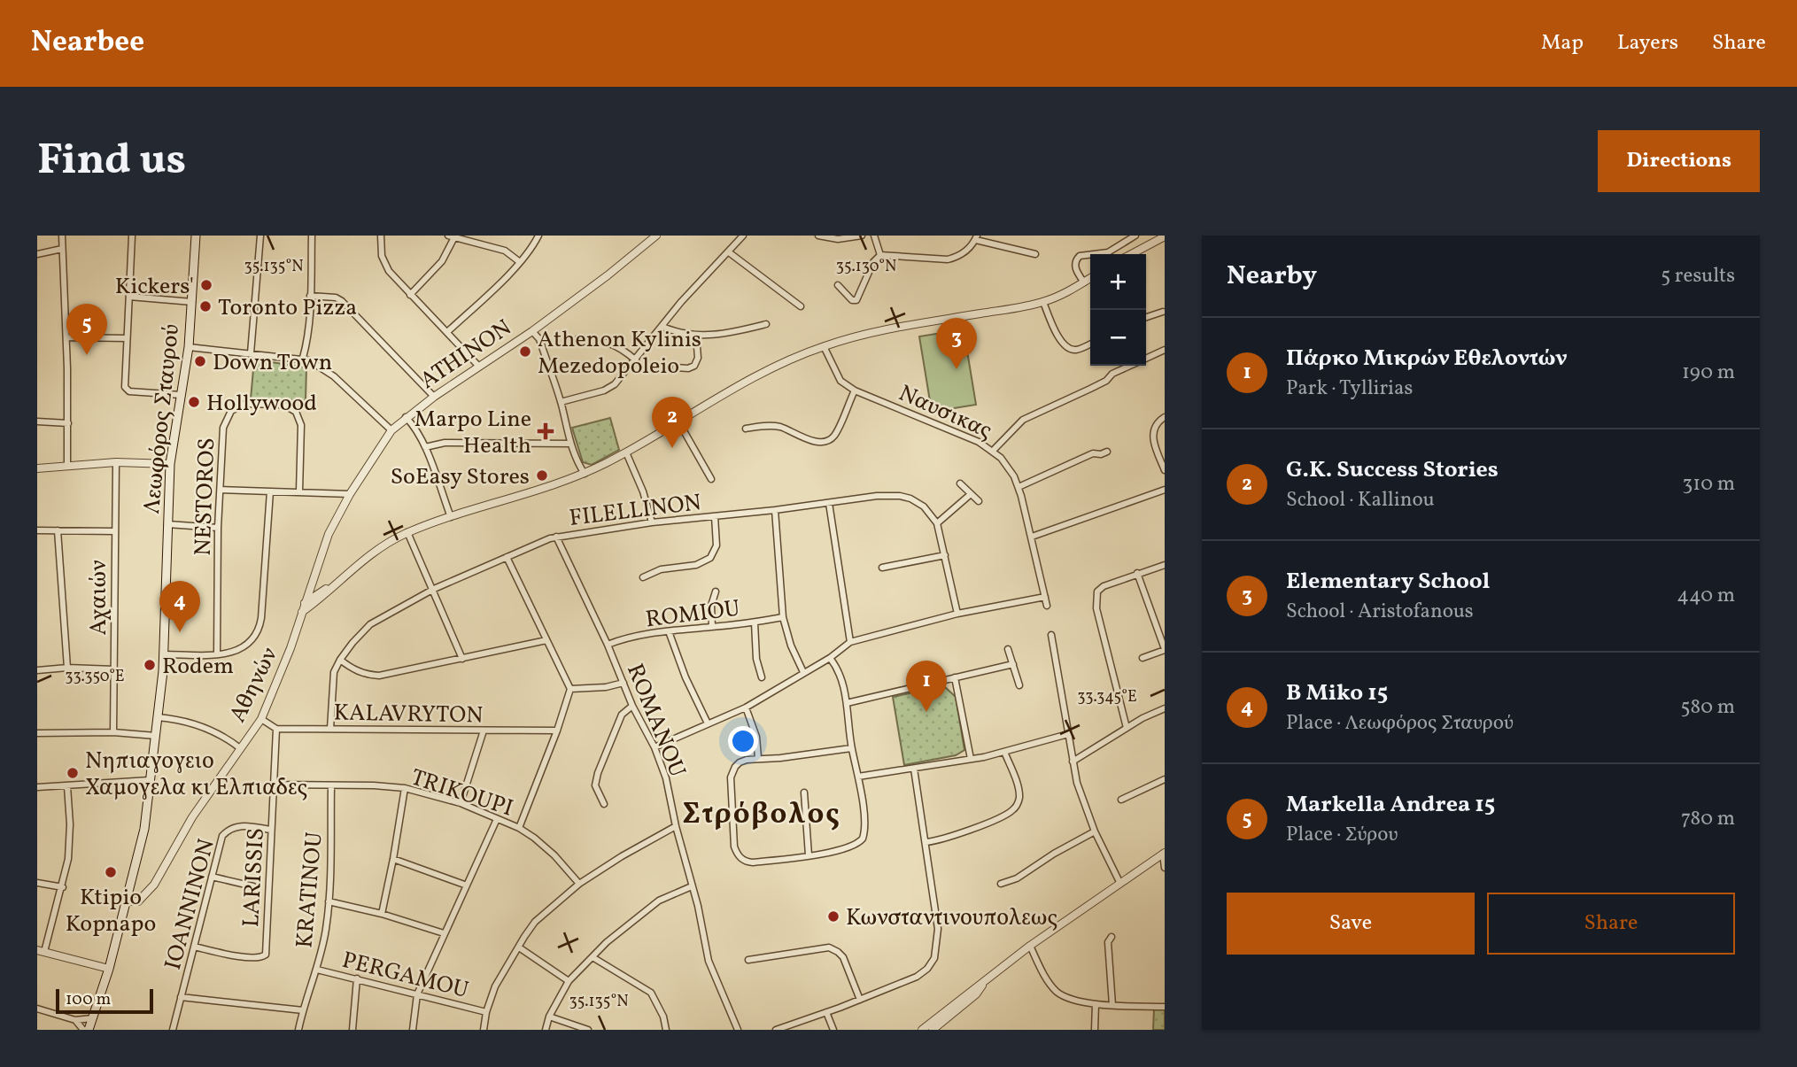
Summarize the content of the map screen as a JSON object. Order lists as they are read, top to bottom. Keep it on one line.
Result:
{"streets":{"main road":["Λεωφόρος Σταυρού"],"street":["ATHINON","Ναυσικας","NESTOROS","FILELLINON","Αχαιών","ROMIOU","Αθηνών","KALAVRYTON","ROMANOU","TRIKOUPI","LARISSIS","KRATINOU","IOANNINON","PERGAMOU"]},"crossings":[["ATHINON","Αθηνών"],["Λεωφόρος Σταυρού","Αθηνών"],["FILELLINON","KALAVRYTON"],["FILELLINON","ROMANOU"],["ROMIOU","ROMANOU"],["Αθηνών","KALAVRYTON"],["KALAVRYTON","LARISSIS"],["TRIKOUPI","LARISSIS"],["TRIKOUPI","KRATINOU"],["LARISSIS","IOANNINON"],["KRATINOU","PERGAMOU"]],"districts":["Στρόβολος"],"places":{"other":["Kickers'","Toronto Pizza","Athenon Kylinis Mezedopoleio","Down Town","Hollywood","SoEasy Stores","Rodem","Νηπιαγογειο Χαμογελα κι Ελπιαδες","Ktipio Kopnapo","Κωνσταντινουπολεως"],"health":["Marpo Line Health"]},"scale_bar":"100 m","page":{"header":"Nearbee","nav":["Map","Layers","Share"],"buttons":["Directions",["Save","Share"]],"title":"Find us","heading":["Nearby","5 results"],"map_buttons":["+","−"],"pins":["5","3","2","4","1"],"list":[{"mark":"1","name":"Πάρκο Μικρών Εθελοντών","note":"Park · Tyllirias","value":"190 m"},{"mark":"2","name":"G.K. Success Stories","note":"School · Kallinou","value":"310 m"},{"mark":"3","name":"Elementary School","note":"School · Aristofanous","value":"440 m"},{"mark":"4","name":"B Miko 15","note":"Place · Λεωφόρος Σταυρού","value":"580 m"},{"mark":"5","name":"Markella Andrea 15","note":"Place · Σύρου","value":"780 m"}],"scale":"100 m"},"coordinates":["35.135°N","35.130°N","33.350°E","33.345°E"]}
